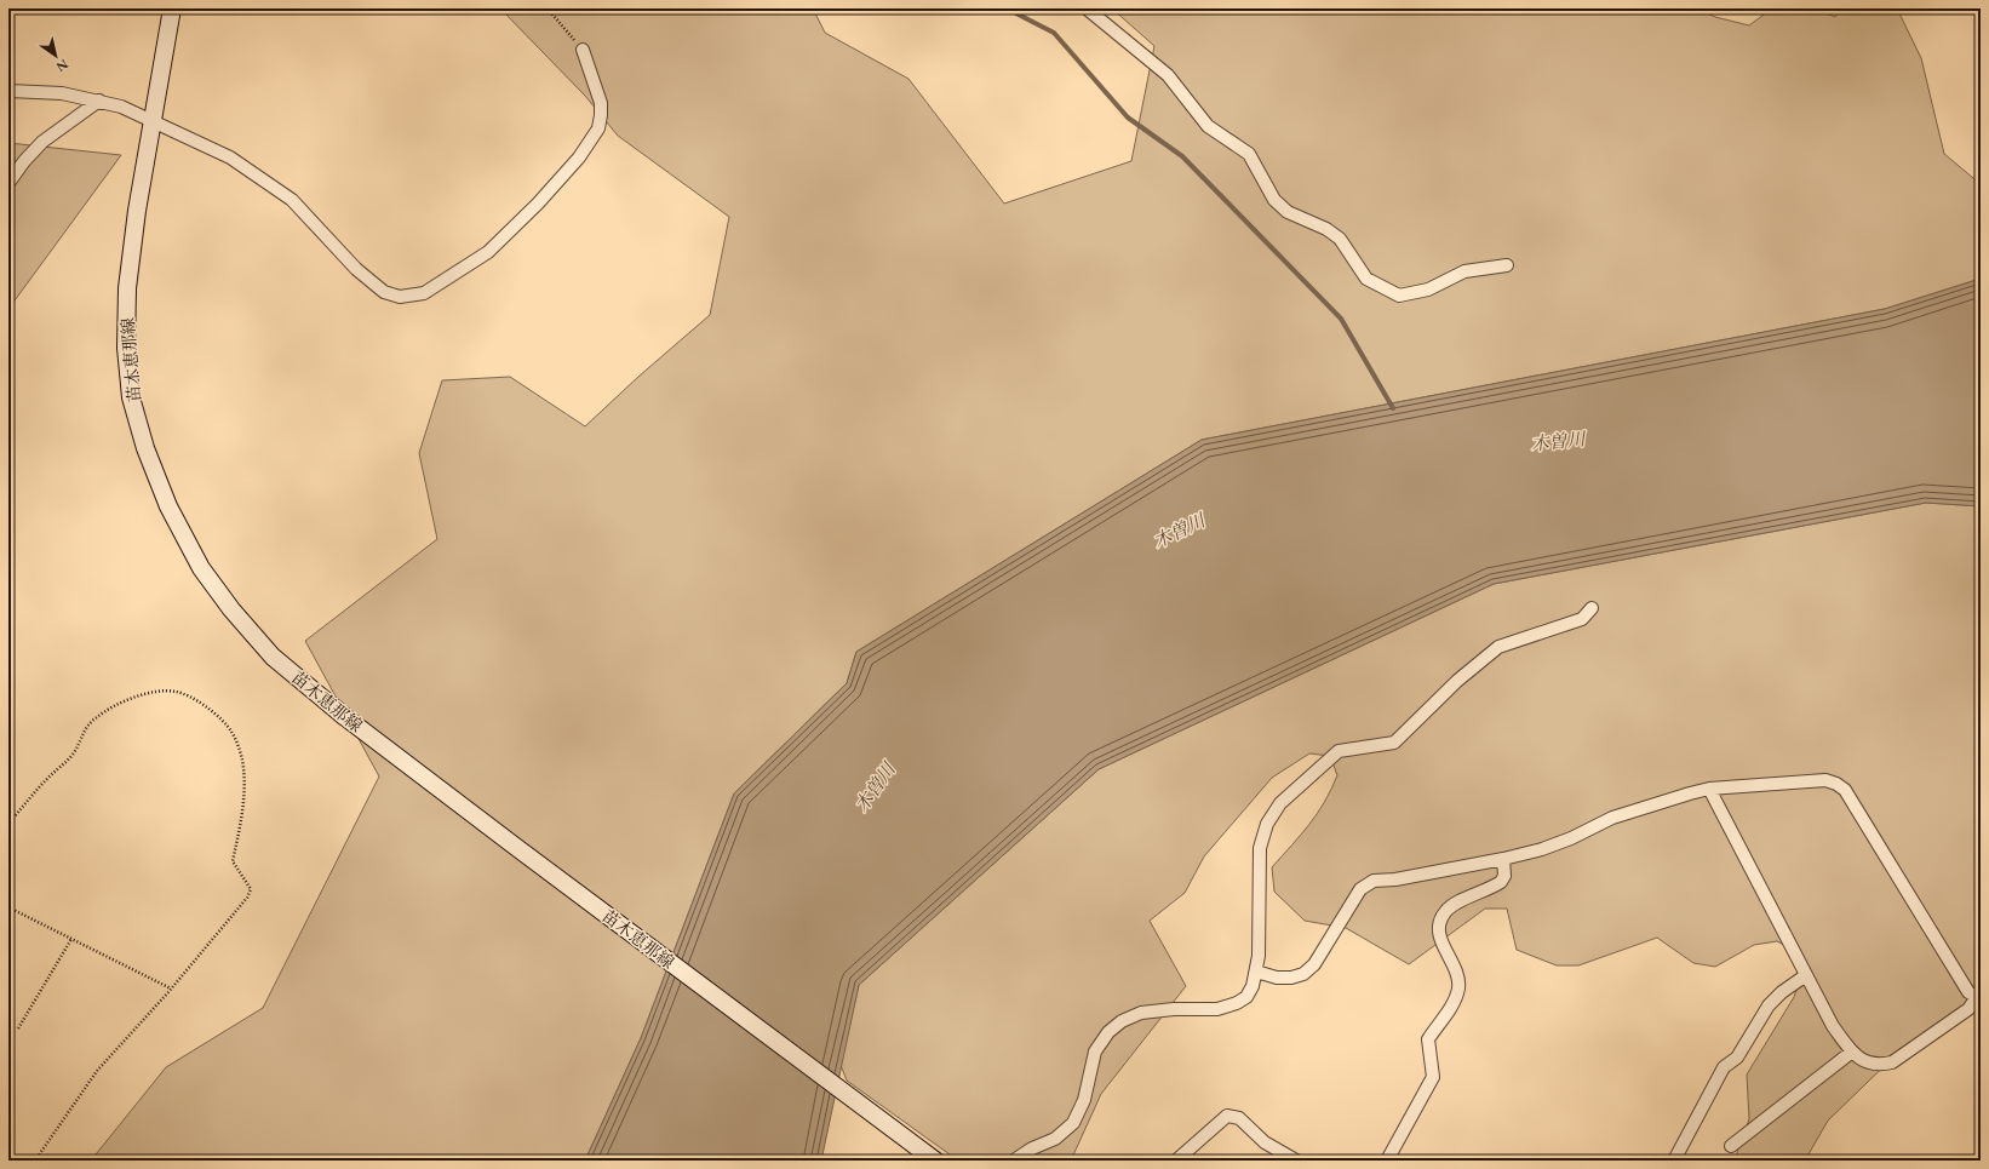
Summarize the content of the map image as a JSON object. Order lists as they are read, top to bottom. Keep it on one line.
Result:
{"streets":{"main road":["苗木恵那線"]},"water":["木曽川"],"north":"bottom right"}
